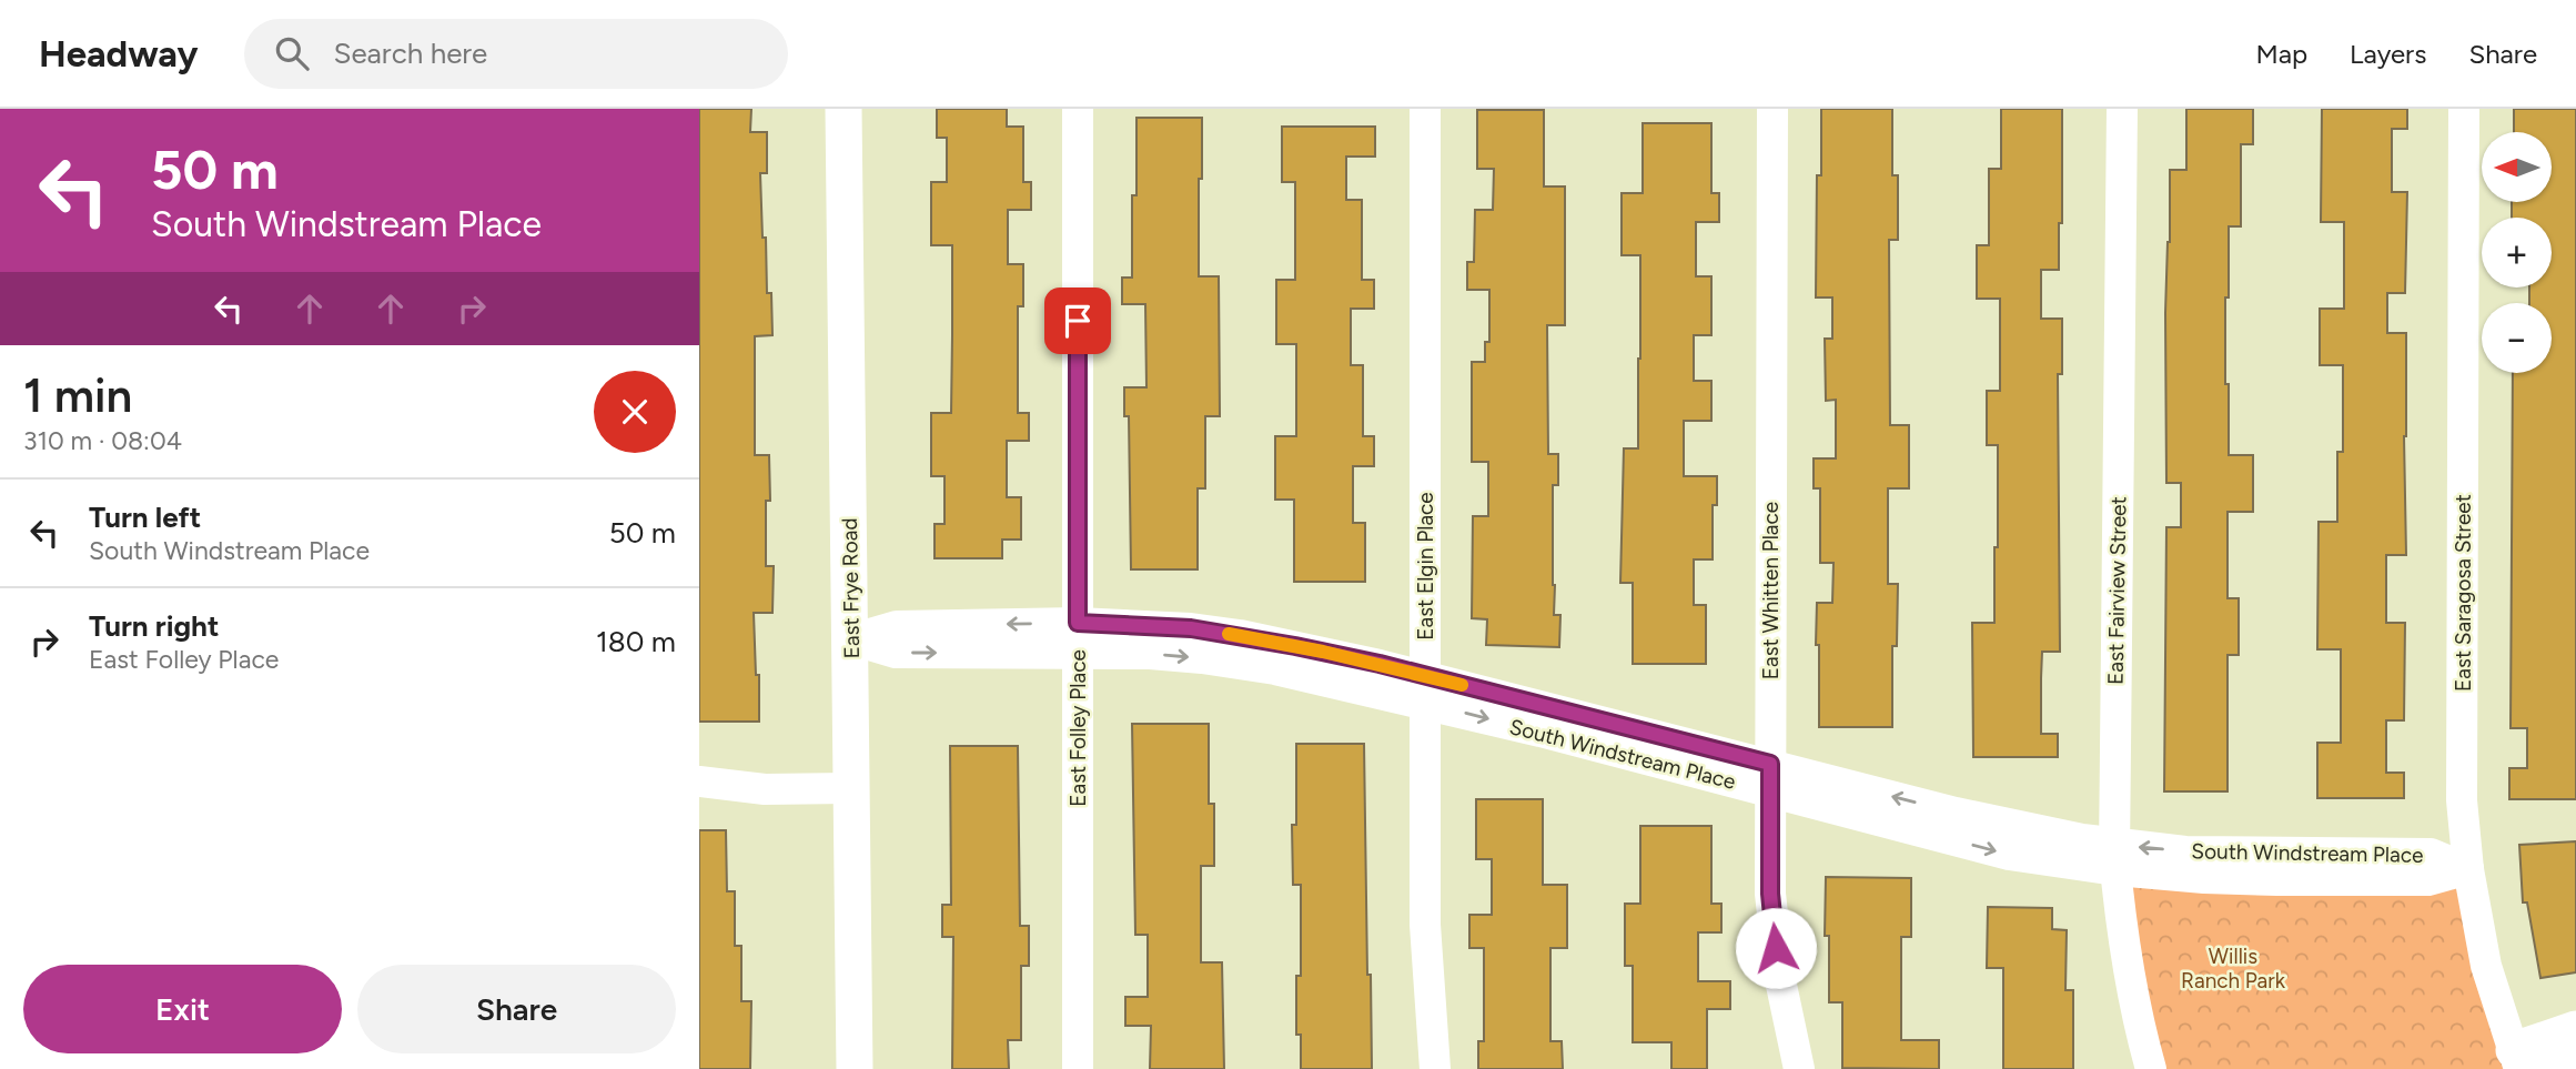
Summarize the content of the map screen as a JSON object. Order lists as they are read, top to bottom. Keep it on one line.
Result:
{"streets":{"street":["East Elgin Place","East Frye Road","East Whitten Place","East Fairview Street","East Saragosa Street","East Folley Place","South Windstream Place"]},"crossings":[["East Elgin Place","South Windstream Place"],["East Frye Road","South Windstream Place"],["East Whitten Place","South Windstream Place"],["East Fairview Street","South Windstream Place"],["East Saragosa Street","South Windstream Place"],["East Folley Place","South Windstream Place"]],"parks":["Willis Ranch Park"],"north":"left","page":{"header":"Headway","search":"Search here","nav":["Map","Layers","Share"],"turn":["50 m","South Windstream Place"],"map_buttons":["+","−"],"heading":["1 min","310 m · 08:04"],"list":[{"name":"Turn left","note":"South Windstream Place","value":"50 m"},{"name":"Turn right","note":"East Folley Place","value":"180 m"}],"buttons":["Exit","Share"]}}
